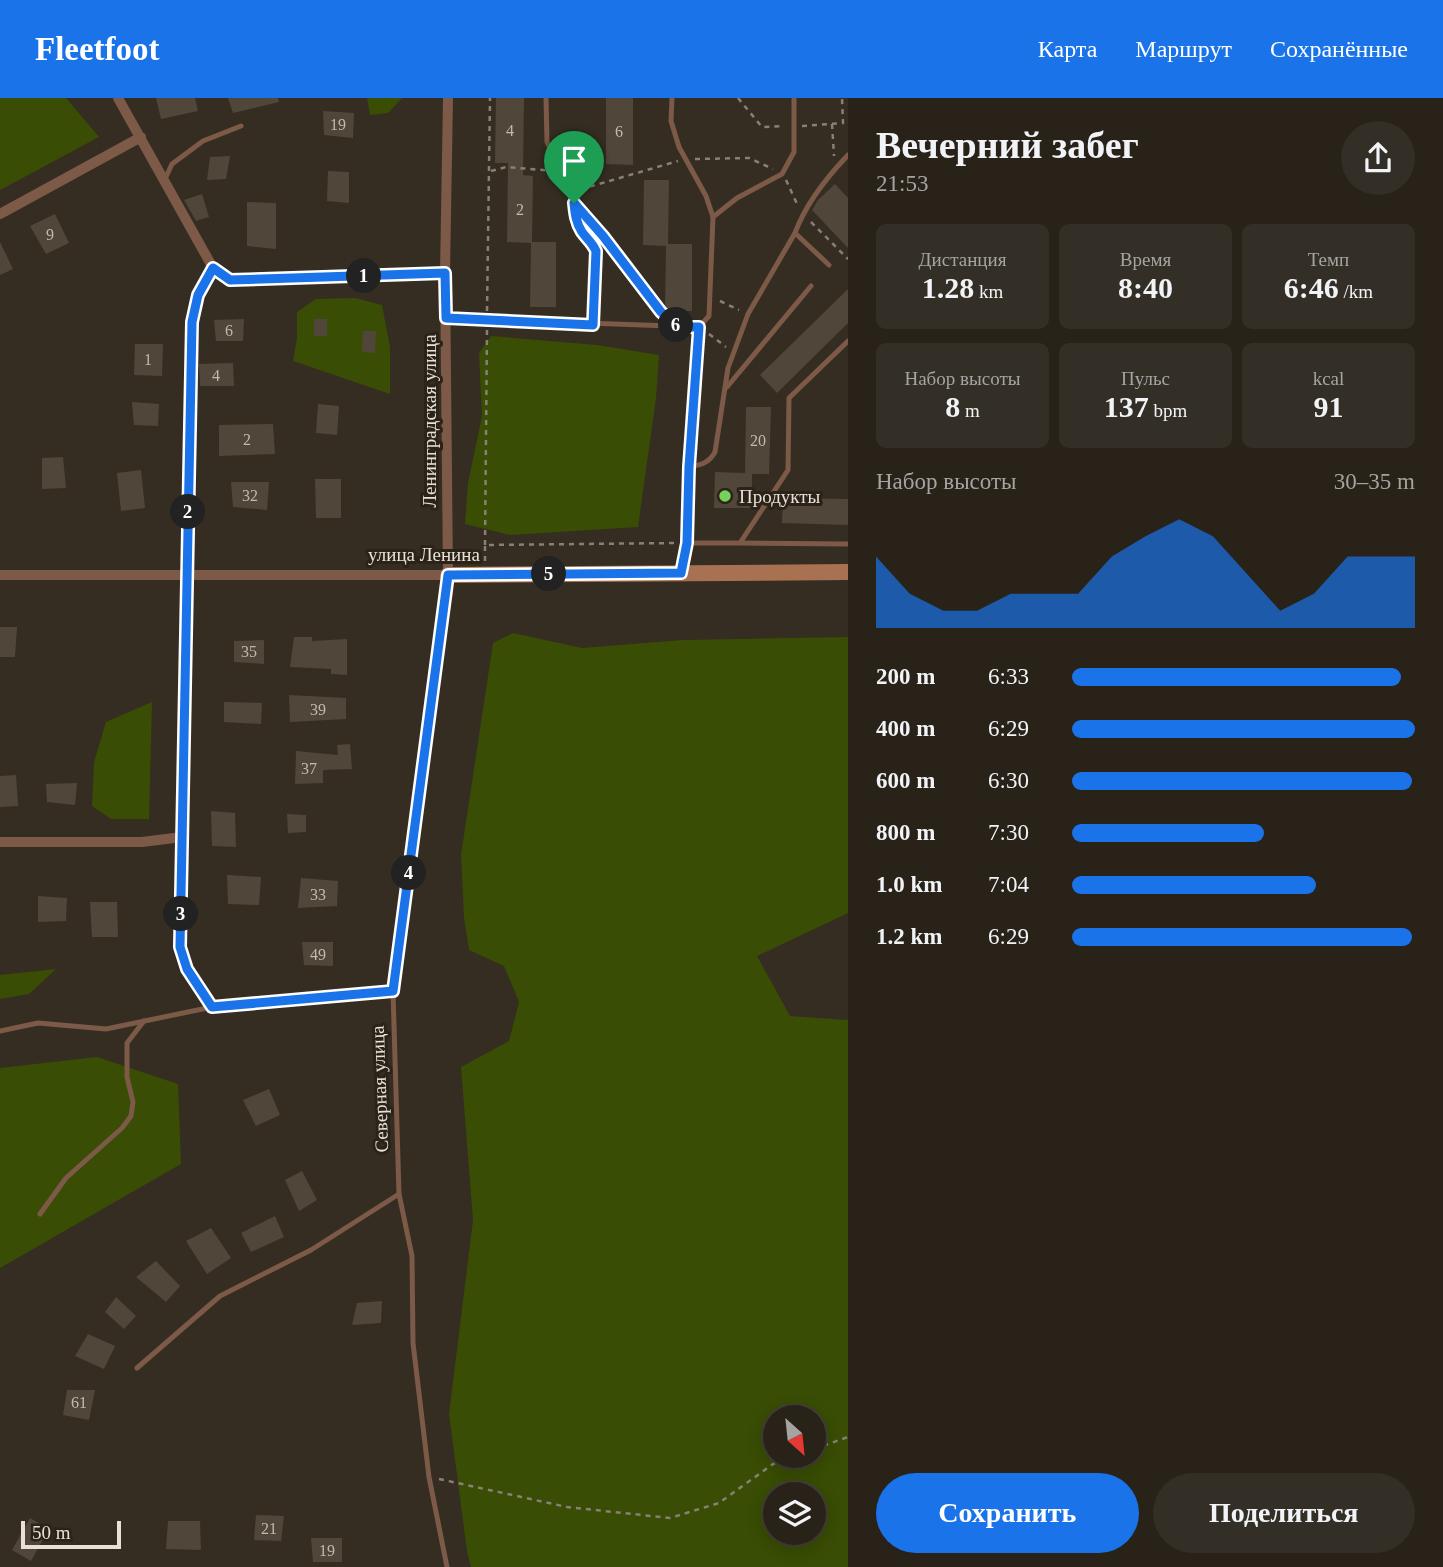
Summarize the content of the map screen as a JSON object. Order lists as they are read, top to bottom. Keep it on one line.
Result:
{"streets":{"street":["Ленинградская улица","улица Ленина","Северная улица"]},"crossings":[["Ленинградская улица","улица Ленина"],["Ленинградская улица","Северная улица"],["улица Ленина","Северная улица"]],"places":["Продукты"],"house_numbers":["19","4","6","2","9","6","1","4","2","20","32","35","39","37","33","49","61","21","19"],"scale_bar":"50 m","north":"bottom right","page":{"header":"Fleetfoot","nav":["Карта","Маршрут","Сохранённые"],"heading":["Вечерний забег","21:53"],"stats":[["Дистанция","1.28 km"],["Время","8:40"],["Темп","6:46 /km"],["Набор высоты","8 m"],["Пульс","137 bpm"],["kcal","91"]],"pins":["1","6","2","5","4","3"],"chart":["Набор высоты","30–35 m"],"list":[{"name":"200 m","note":"6:33"},{"name":"400 m","note":"6:29"},{"name":"600 m","note":"6:30"},{"name":"800 m","note":"7:30"},{"name":"1.0 km","note":"7:04"},{"name":"1.2 km","note":"6:29"}],"buttons":["Сохранить","Поделиться"],"scale":"50 m"}}
